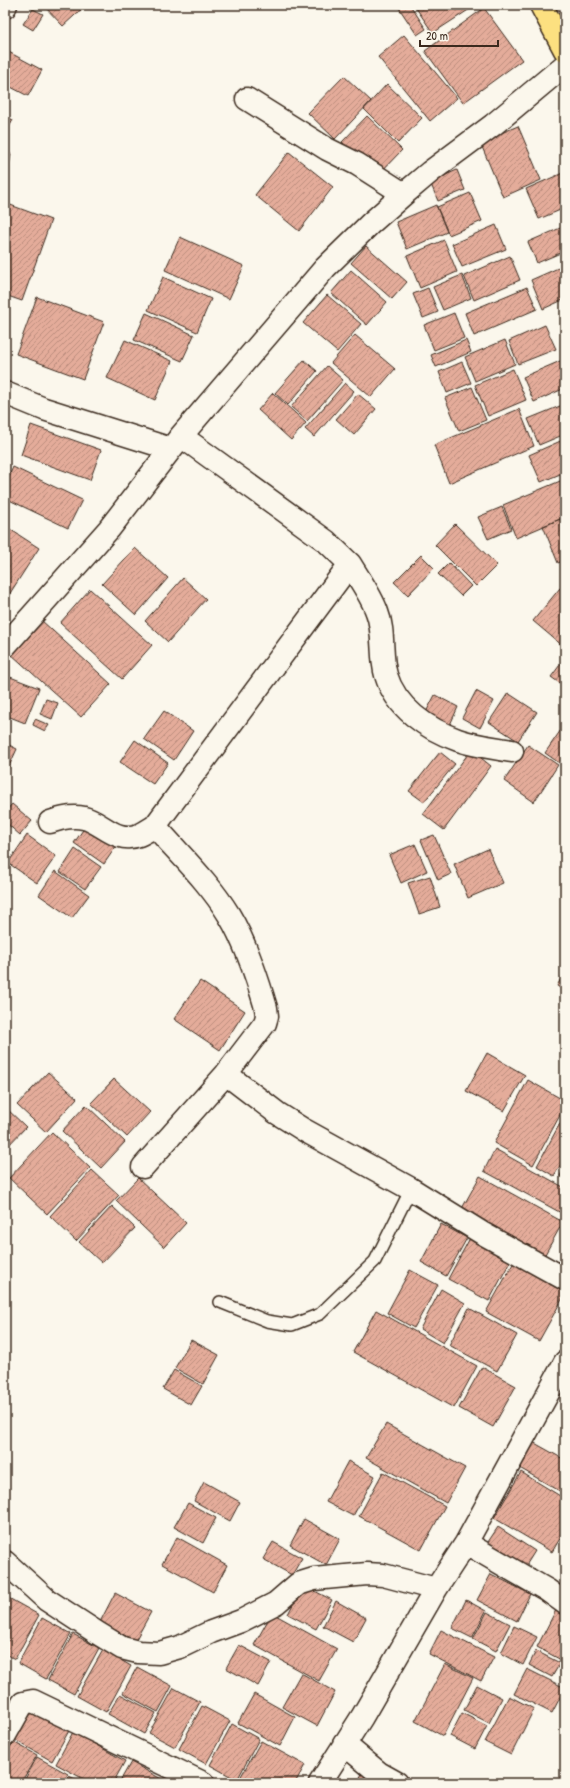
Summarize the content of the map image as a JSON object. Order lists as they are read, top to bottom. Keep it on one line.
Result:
{"scale_bar":"20 m"}
